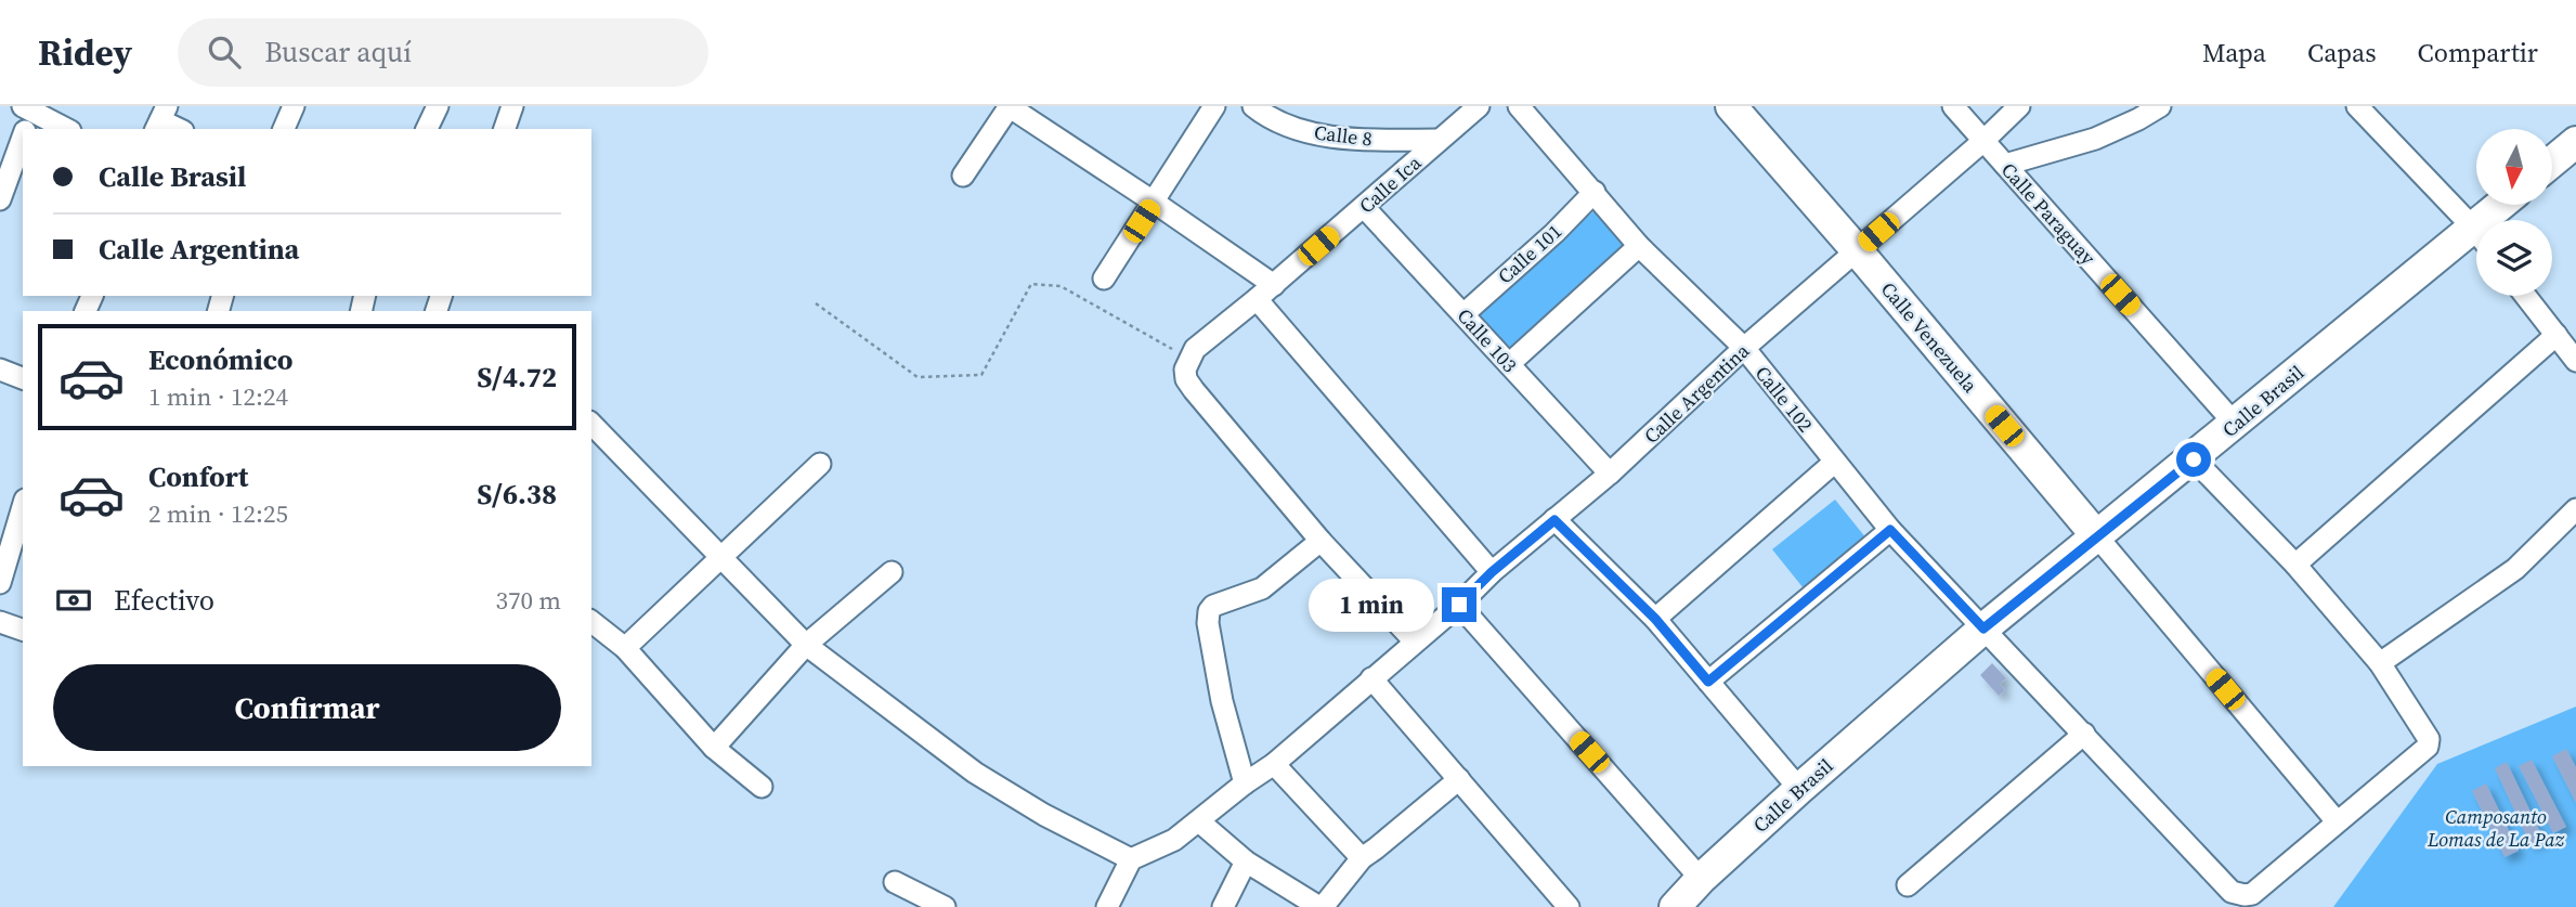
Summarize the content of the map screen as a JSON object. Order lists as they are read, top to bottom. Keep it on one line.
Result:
{"streets":{"main road":["Calle Venezuela","Calle Brasil"],"street":["Calle 8","Calle Ica","Calle Paraguay","Calle 101","Calle 103","Calle Argentina","Calle 102"]},"crossings":[["Calle 8","Calle Ica"],["Calle Ica","Calle 103"],["Calle Paraguay","Calle Argentina"],["Calle Paraguay","Calle Brasil"],["Calle 101","Calle 103"],["Calle 101","Calle 102"],["Calle Venezuela","Calle Argentina"],["Calle Venezuela","Calle Brasil"],["Calle 103","Calle Argentina"],["Calle Argentina","Calle 102"],["Calle 102","Calle Brasil"]],"parks":["Camposanto Lomas de La Paz"],"north":"bottom","page":{"header":"Ridey","search":"Buscar aquí","nav":["Mapa","Capas","Compartir"],"banner":["Calle Brasil","Calle Argentina"],"list":[{"name":"Económico","note":"1 min · 12:24","value":"S/4.72"},{"name":"Confort","note":"2 min · 12:25","value":"S/6.38"}],"pay":["Efectivo","370 m"],"bubble":"1 min","buttons":"Confirmar"}}
